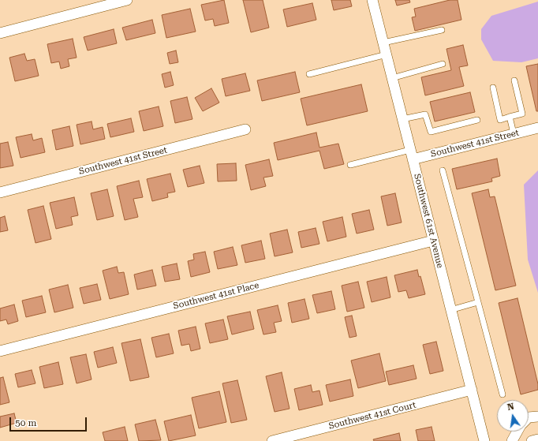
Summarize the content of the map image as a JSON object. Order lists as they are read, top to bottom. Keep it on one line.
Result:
{"streets":{"street":["Southwest 41st Street","Southwest 61st Avenue","Southwest 41st Place","Southwest 41st Court"]},"crossings":[["Southwest 41st Street","Southwest 61st Avenue"],["Southwest 61st Avenue","Southwest 41st Place"],["Southwest 61st Avenue","Southwest 41st Court"]],"scale_bar":"50 m","north":"top"}
